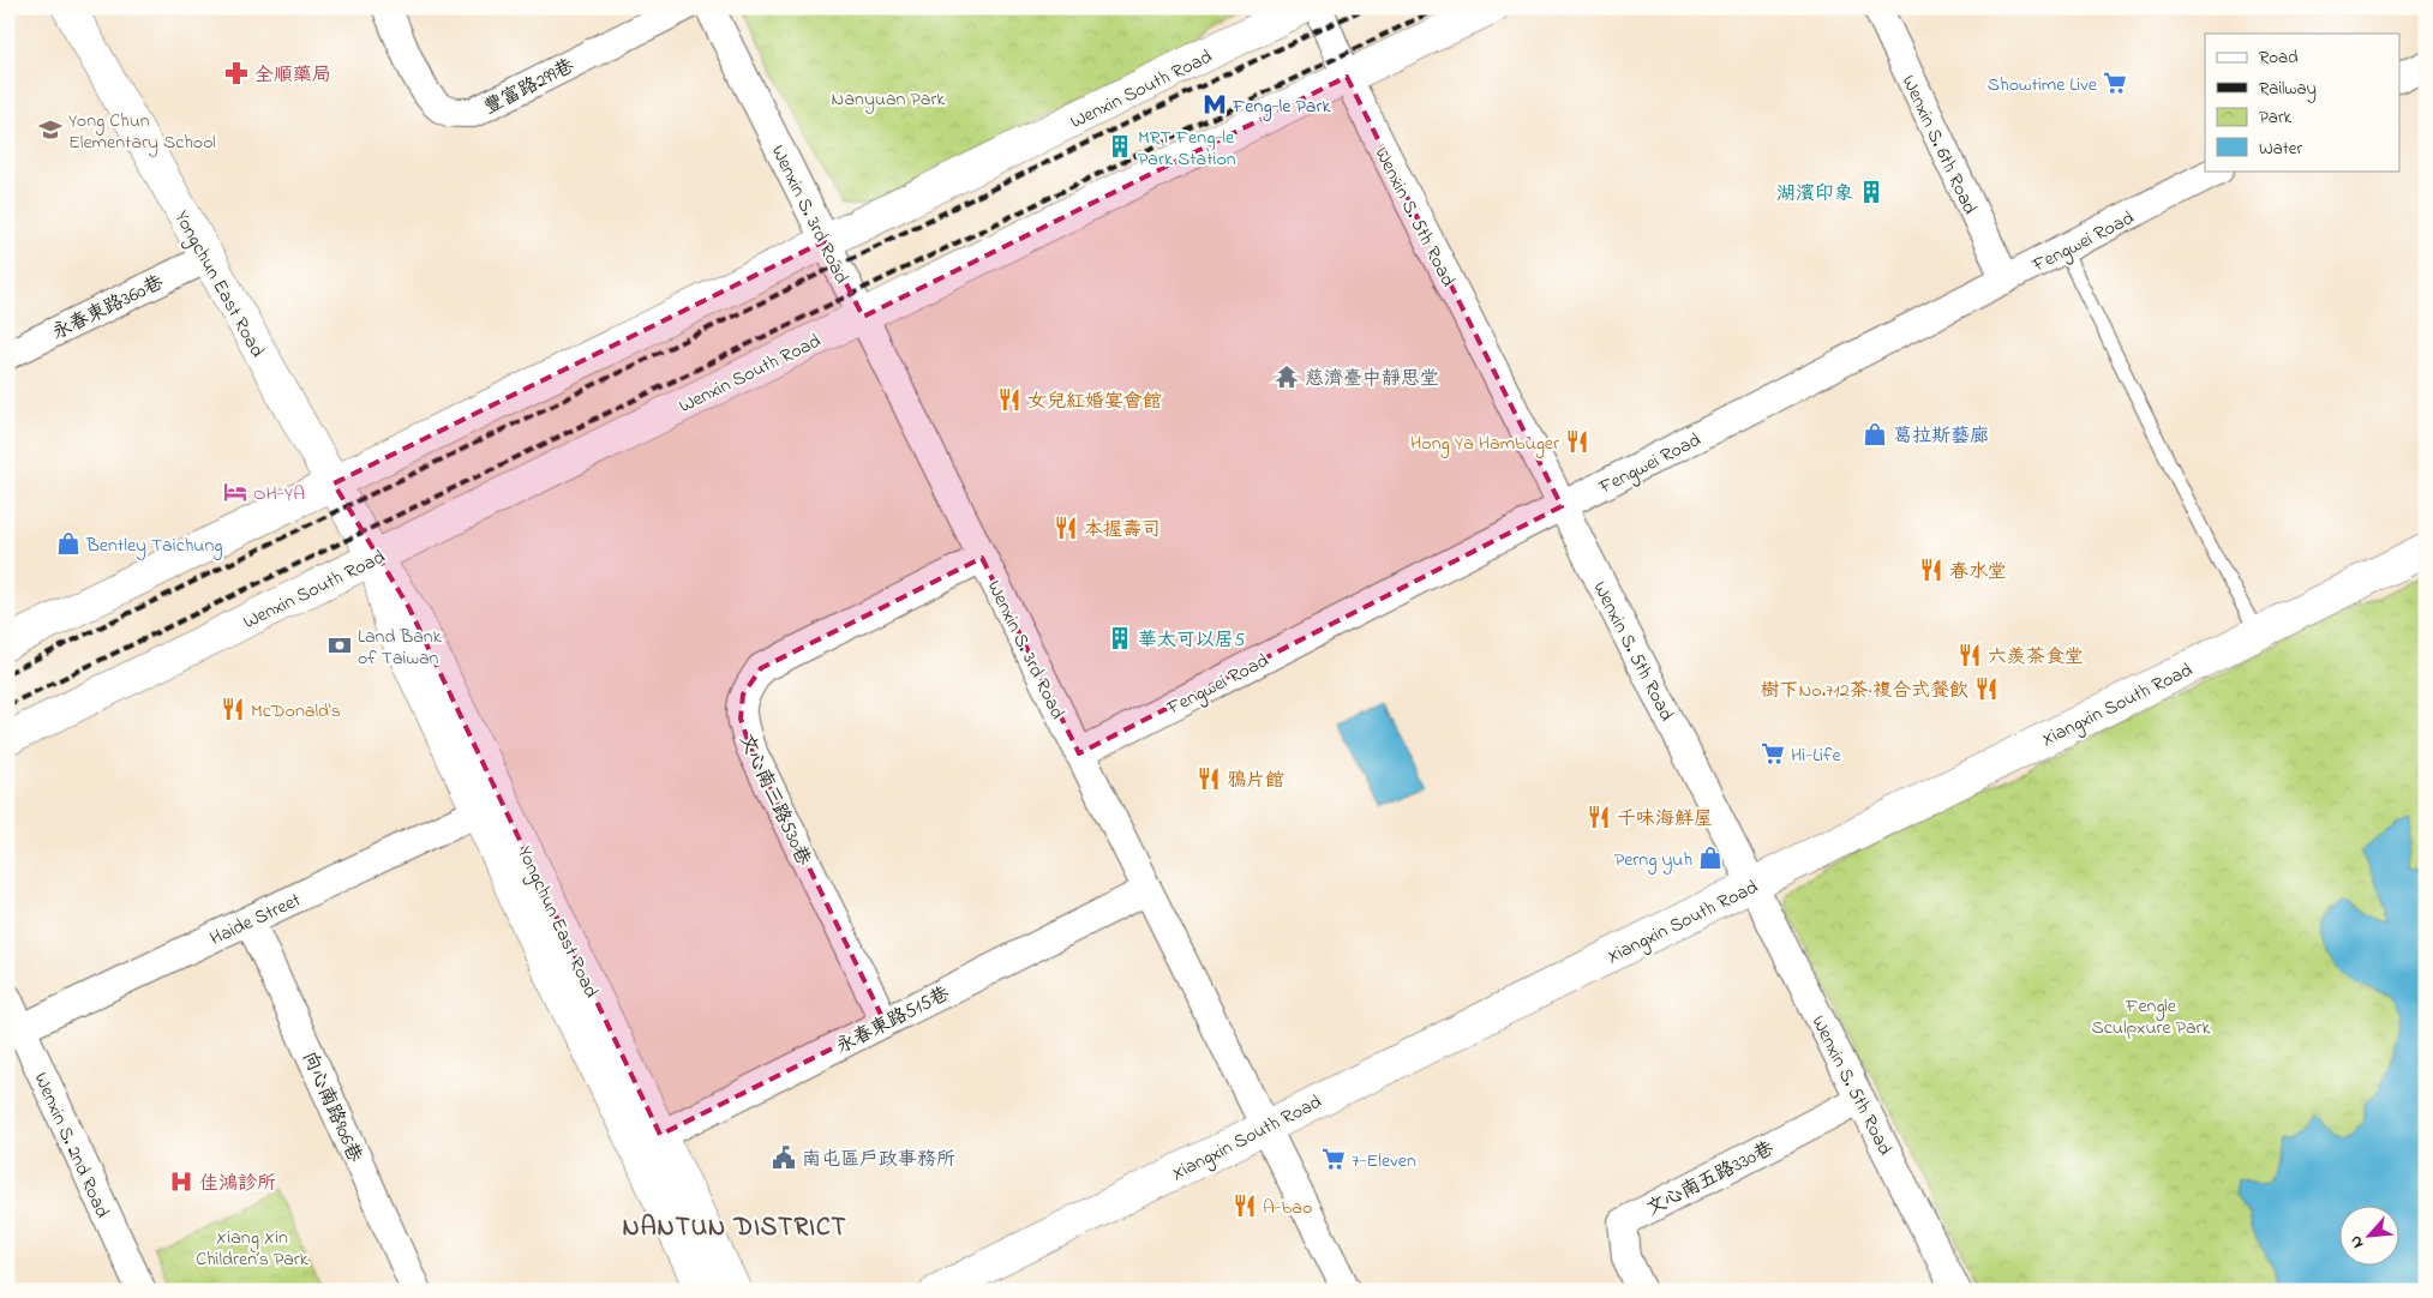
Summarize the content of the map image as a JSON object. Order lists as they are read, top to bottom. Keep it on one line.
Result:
{"streets":{"street":["豐富路299巷","Wenxin South Road","Wenxin S. 6th Road","Wenxin S. 3rd Road","Wenxin S. 5th Road","Fengwei Road","Yongchun East Road","永春東路360巷","Xiangxin South Road","文心南三路530巷","Haide Street","永春東路515巷","向心南路906巷","Wenxin S. 2nd Road","文心南五路330巷"]},"crossings":[["Wenxin South Road","Wenxin S. 3rd Road"],["Wenxin South Road","Wenxin S. 5th Road"],["Wenxin South Road","Yongchun East Road"],["Wenxin S. 6th Road","Fengwei Road"],["Wenxin S. 3rd Road","Fengwei Road"],["Wenxin S. 3rd Road","Xiangxin South Road"],["Wenxin S. 3rd Road","文心南三路530巷"],["Wenxin S. 3rd Road","永春東路515巷"],["Wenxin S. 5th Road","Fengwei Road"],["Wenxin S. 5th Road","Xiangxin South Road"],["Wenxin S. 5th Road","文心南五路330巷"],["Yongchun East Road","永春東路360巷"],["Yongchun East Road","Haide Street"],["Yongchun East Road","永春東路515巷"],["文心南三路530巷","永春東路515巷"],["Haide Street","向心南路906巷"],["Haide Street","Wenxin S. 2nd Road"]],"districts":["NANTUN DISTRICT"],"parks":["Nanyuan Park","Fengle Sculpxure Park","Xiang Xin Children’s Park"],"places":{"pharmacy":["全順藥局"],"supermarket":["Showtime Live","Hi-Life","7-Eleven"],"metro station":["Feng-le Park"],"school or university":["Yong Chun Elementary School"],"building":["MRT Feng-le Park Station","湖濱印象","華太可以居5"],"temple":["慈濟臺中靜思堂"],"restaurant":["女兒紅婚宴會館","Hong Ya Hambuger","本握壽司","春水堂","六羨茶食堂","樹下No.712茶·複合式餐飲","McDonald's","鴉片館","千味海鮮屋","A-bao"],"shop":["葛拉斯藝廊","Bentley Taichung","Perng yuh"],"hotel":["OH-YA"],"bank":["Land Bank of Taiwan"],"public building":["南屯區戶政事務所"],"hospital":["佳鴻診所"]},"legend":["Road","Railway","Park","Water"],"north":"bottom left"}
